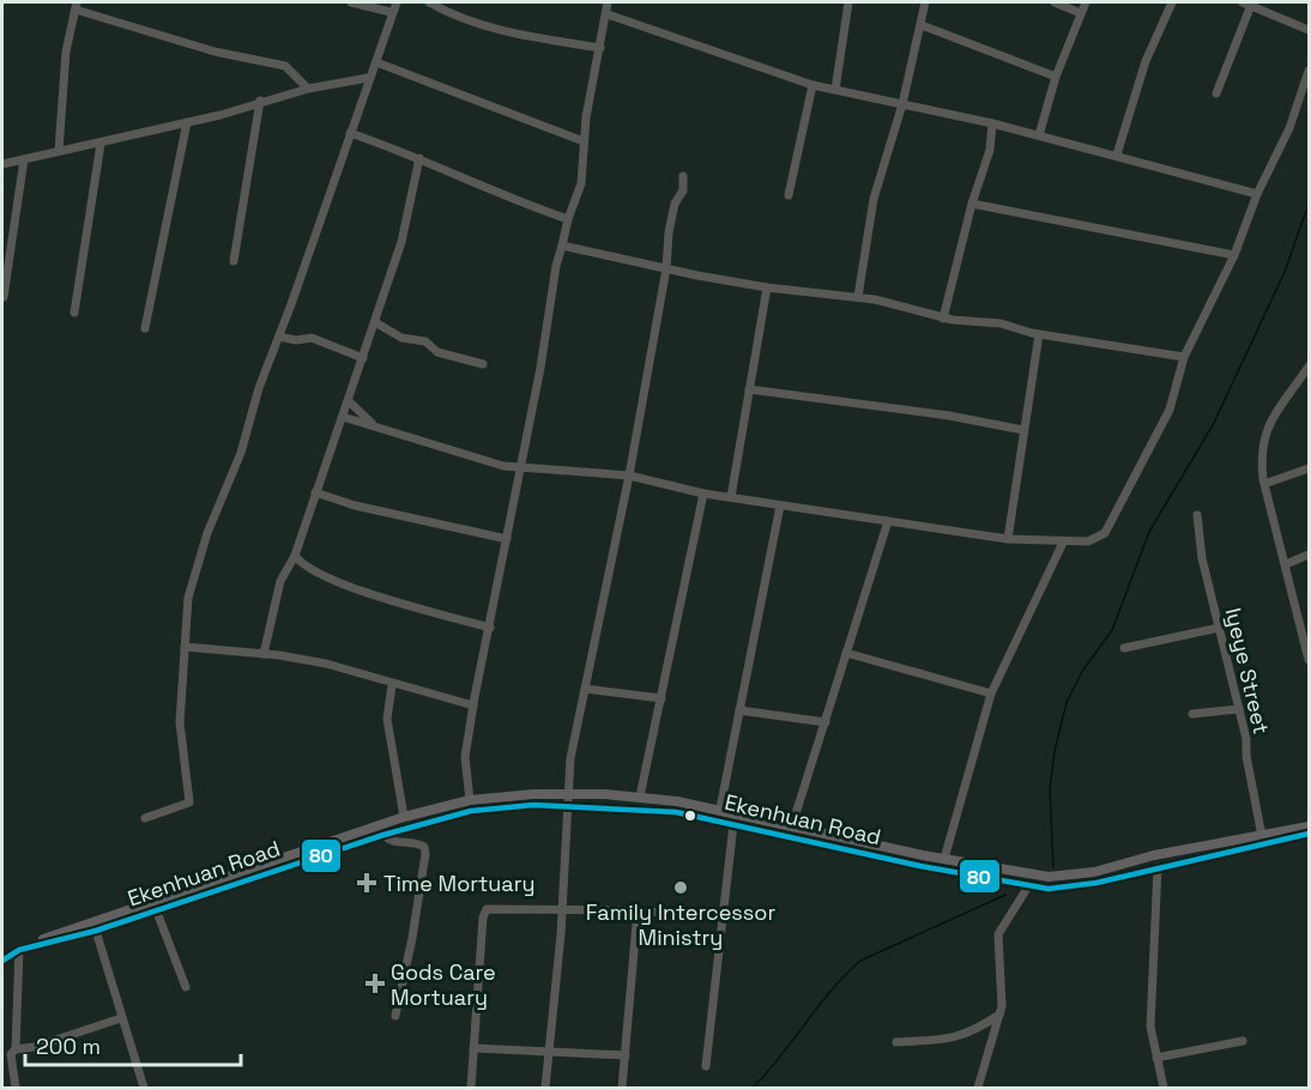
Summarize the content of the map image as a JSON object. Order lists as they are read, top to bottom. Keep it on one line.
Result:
{"streets":{"main road":["Ekenhuan Road"],"street":["Iyeye Street"]},"crossings":[["Iyeye Street","Ekenhuan Road"]],"places":{"health":["Time Mortuary","Gods Care Mortuary"],"other":["Family Intercessor Ministry"]},"lines":["transit line 80"],"scale_bar":"200 m"}
